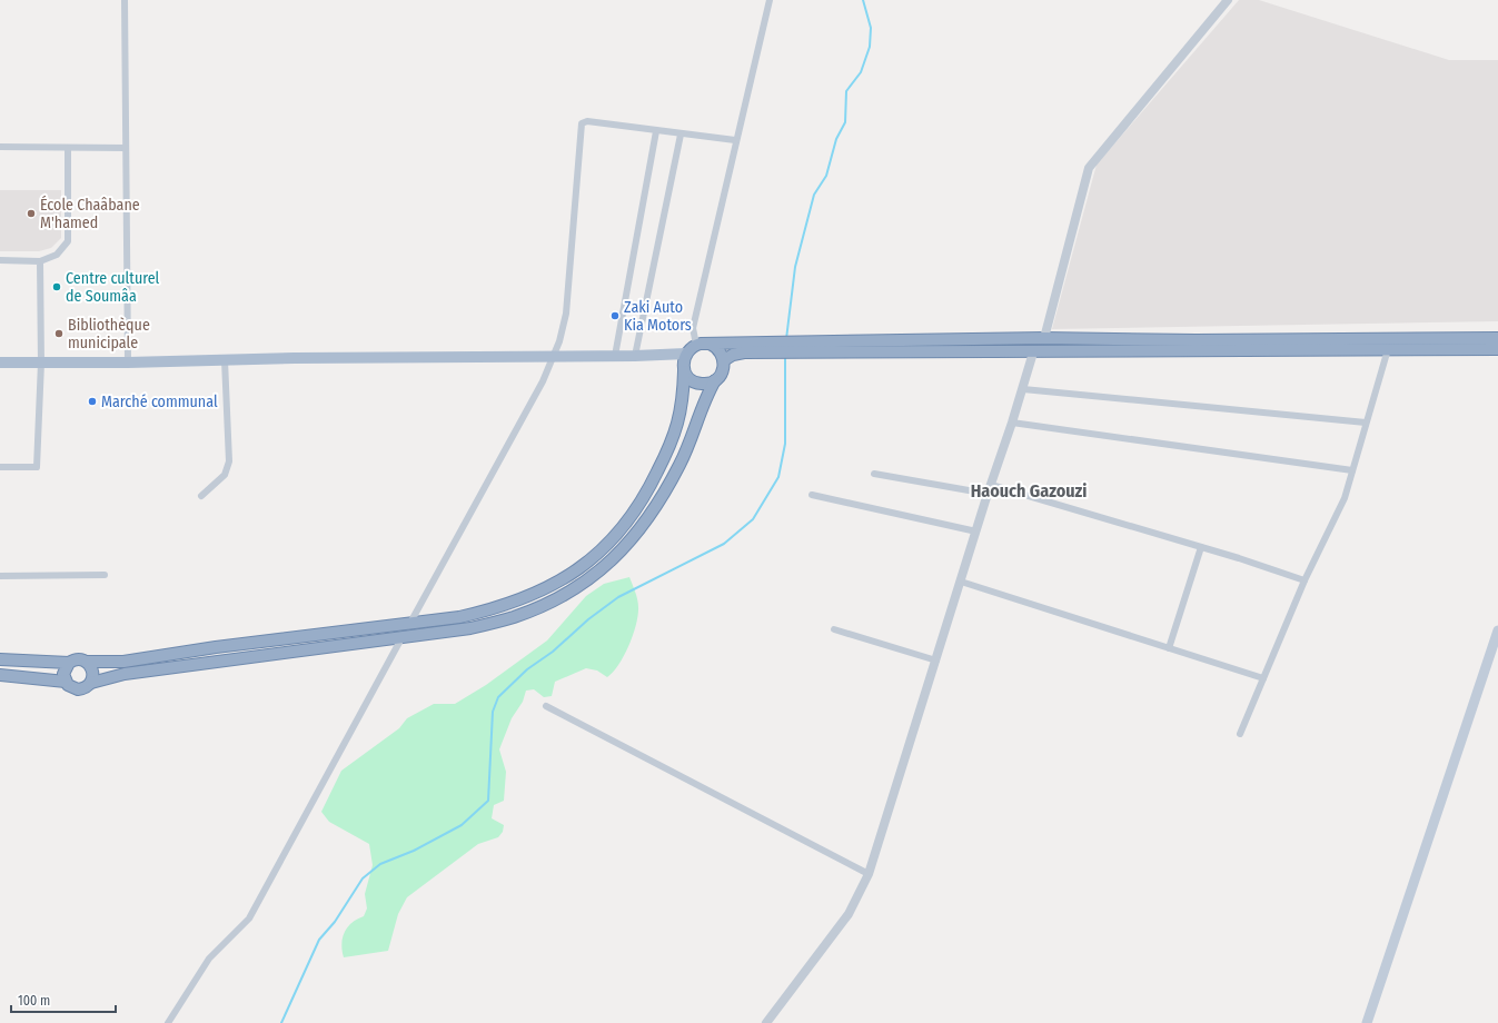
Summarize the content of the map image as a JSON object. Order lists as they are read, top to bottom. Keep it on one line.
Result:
{"districts":["Haouch Gazouzi"],"places":["École Chaâbane M'hamed","Centre culturel de Soumâa","Zaki Auto Kia Motors","Bibliothèque municipale","Marché communal"],"scale_bar":"100 m"}
